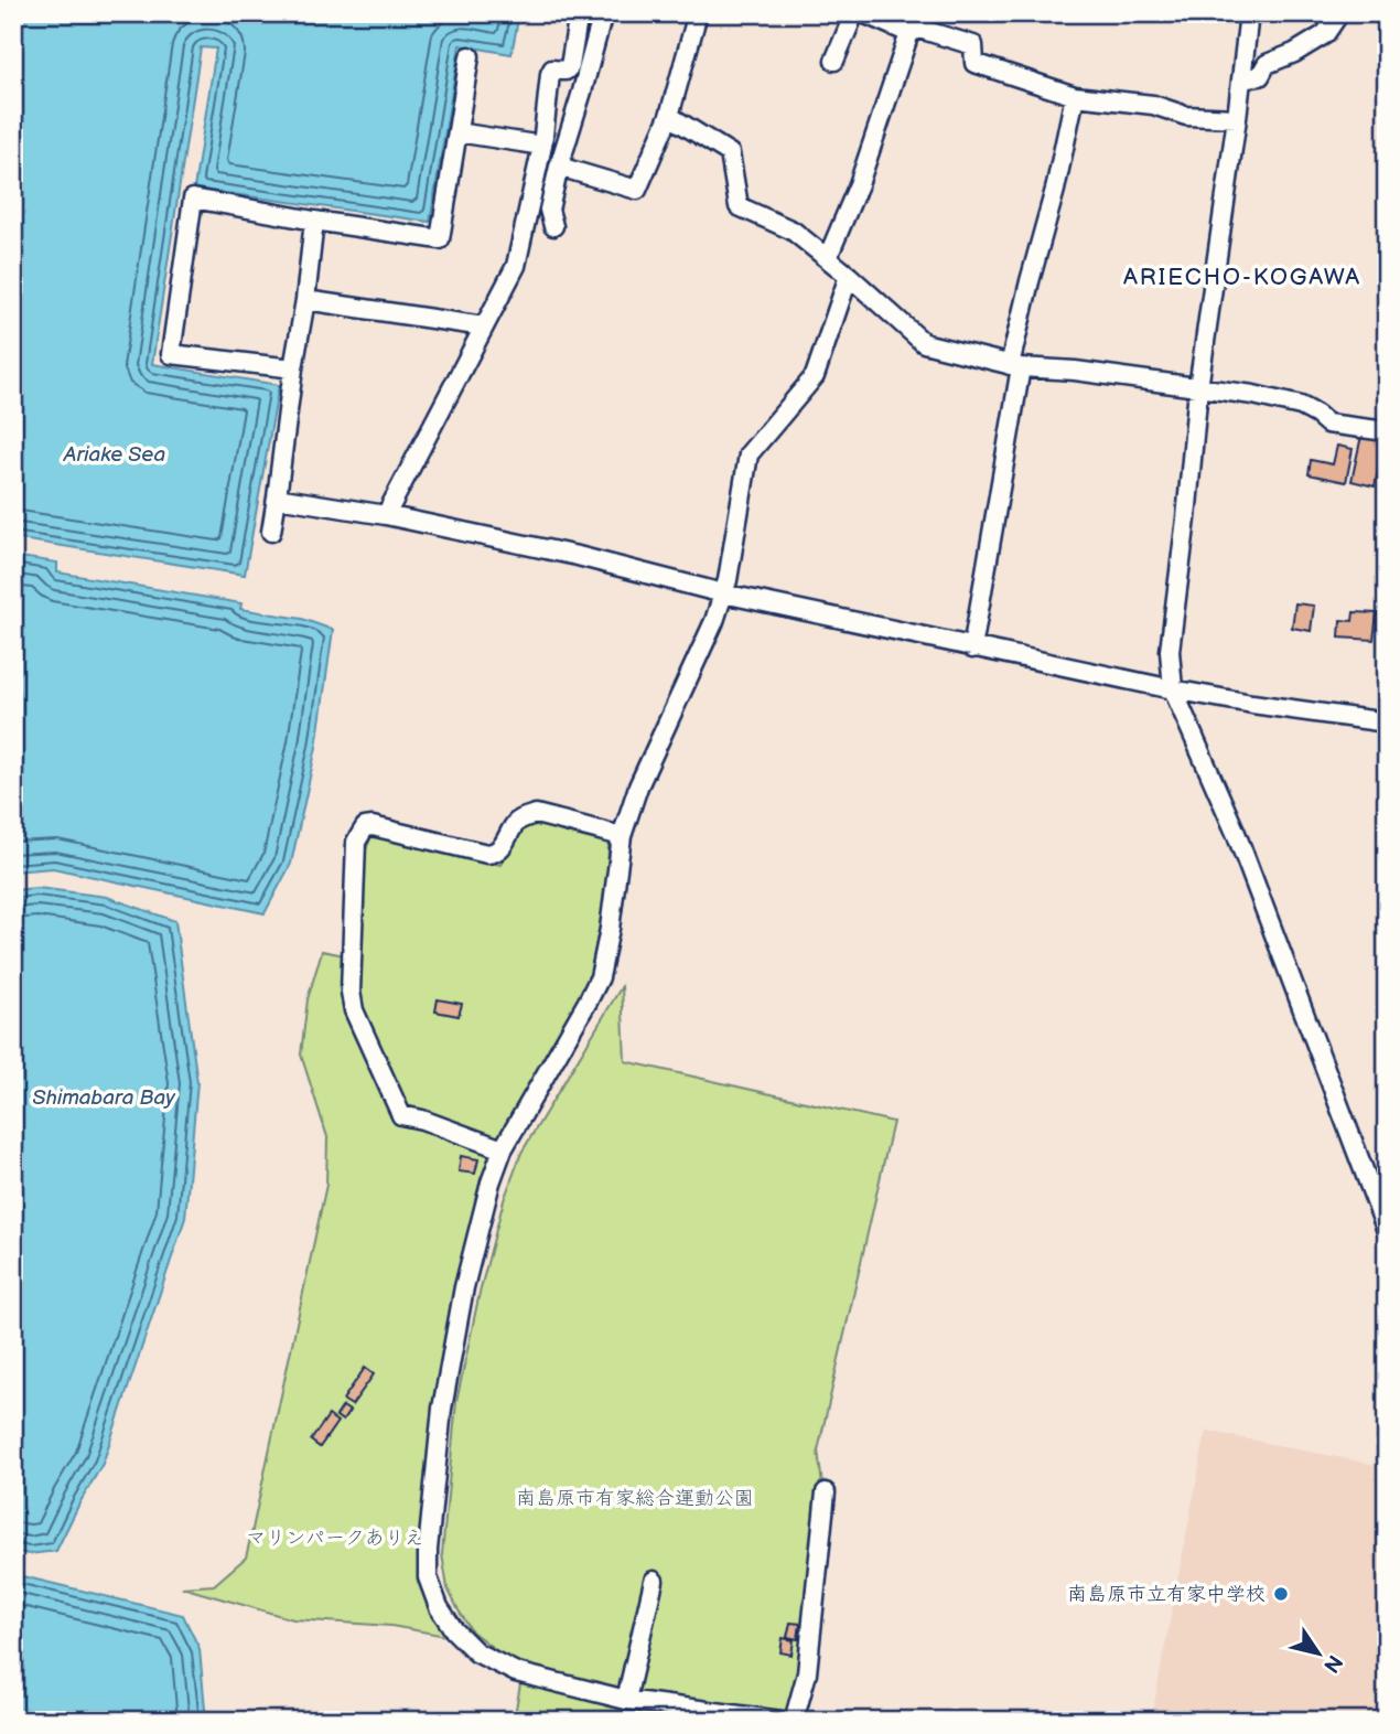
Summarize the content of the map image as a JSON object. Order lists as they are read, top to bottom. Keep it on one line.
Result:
{"districts":["ARIECHO-KOGAWA"],"water":["Ariake Sea","Shimabara Bay"],"parks":["南島原市有家総合運動公園","マリンパークありえ"],"places":["南島原市立有家中学校"],"north":"bottom right"}
